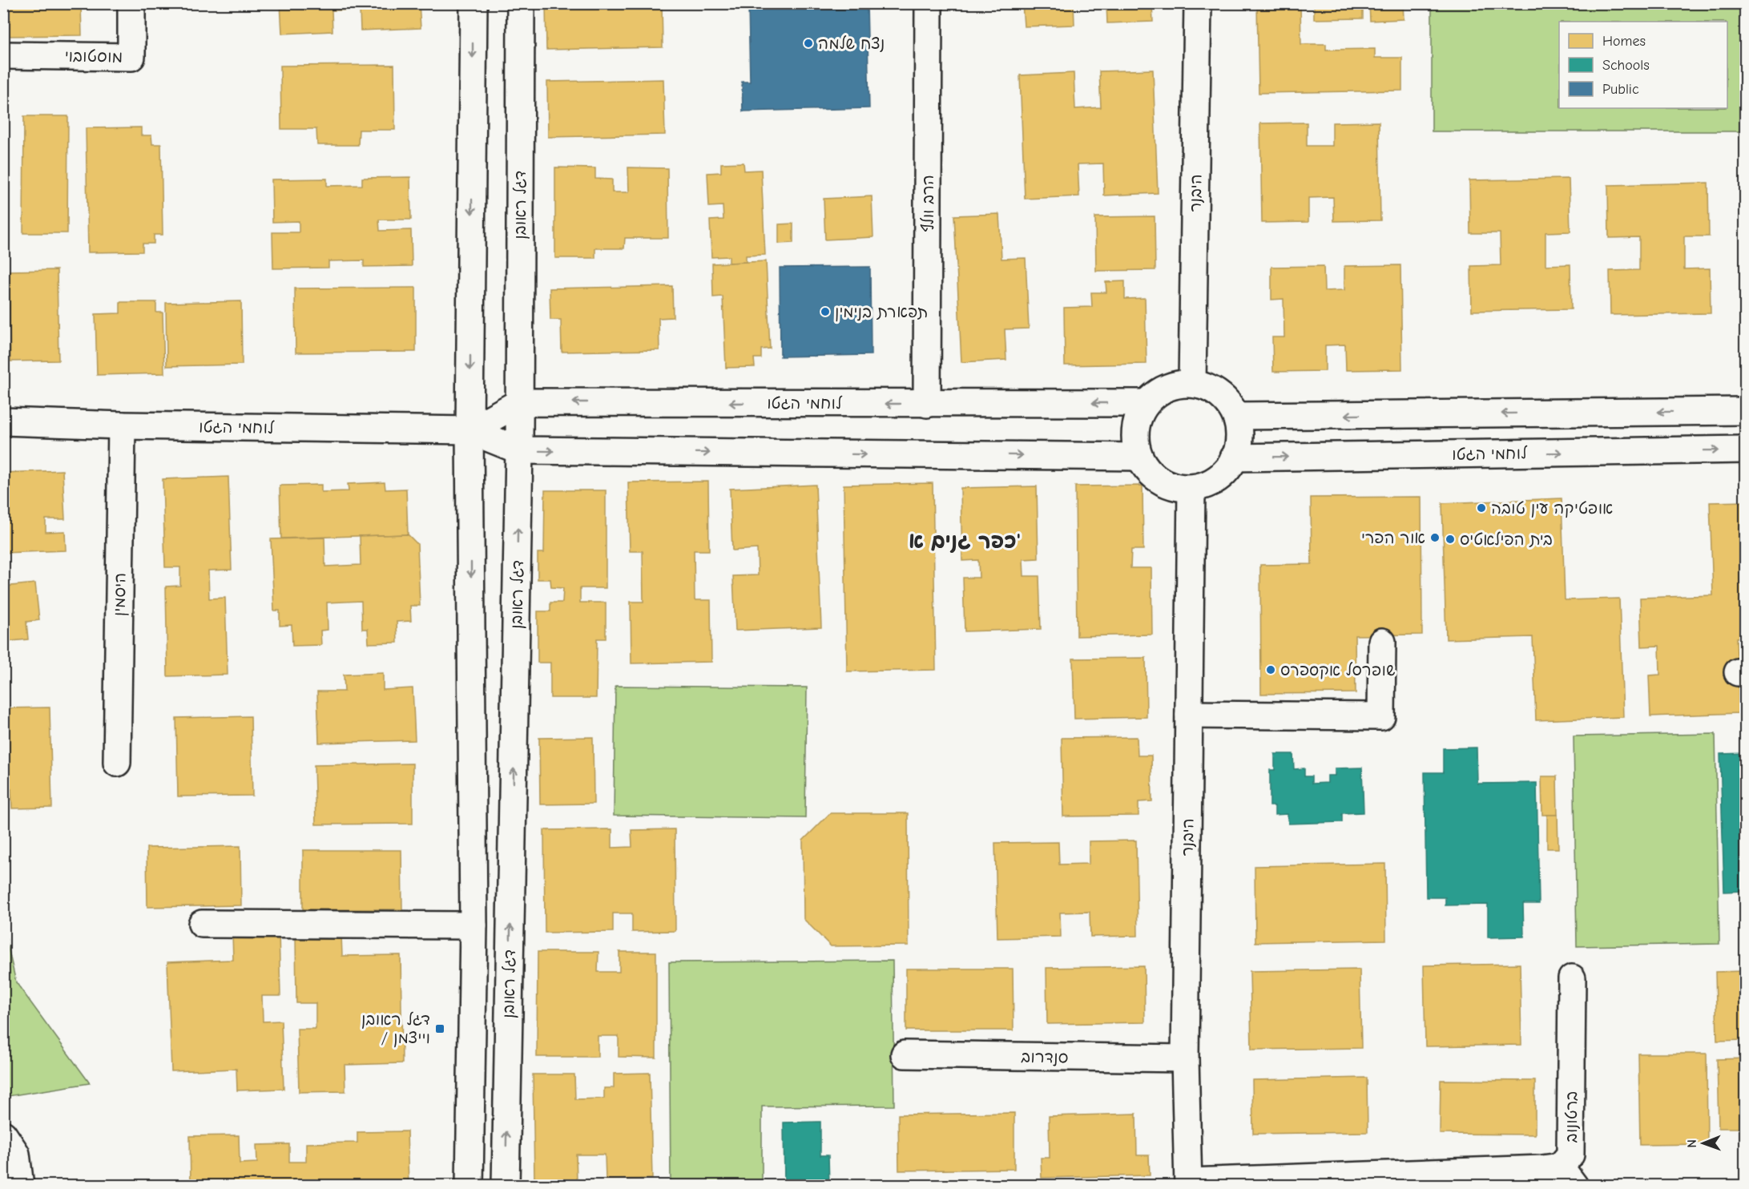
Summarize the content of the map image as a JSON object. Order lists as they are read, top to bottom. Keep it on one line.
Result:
{"streets":{"street":["מוסטובוי","היבנר","הרב וולף","דגל ראובן","לוחמי הגטו","היסמין","סנדרוב","ברטונוב"]},"crossings":[["היבנר","לוחמי הגטו"],["היבנר","סנדרוב"],["היבנר","ברטונוב"],["הרב וולף","לוחמי הגטו"],["דגל ראובן","לוחמי הגטו"],["לוחמי הגטו","היסמין"]],"districts":["כפר גנים א'"],"places":{"other":["נצח שלמה","תפארת בנימין","אופטיקה עין טובה","אור הפרי","בית הפילאטיס","שופרסל אקספרס"],"transit":["דגל ראובן / וייצמן"]},"legend":["Homes","Schools","Public"],"north":"left"}
